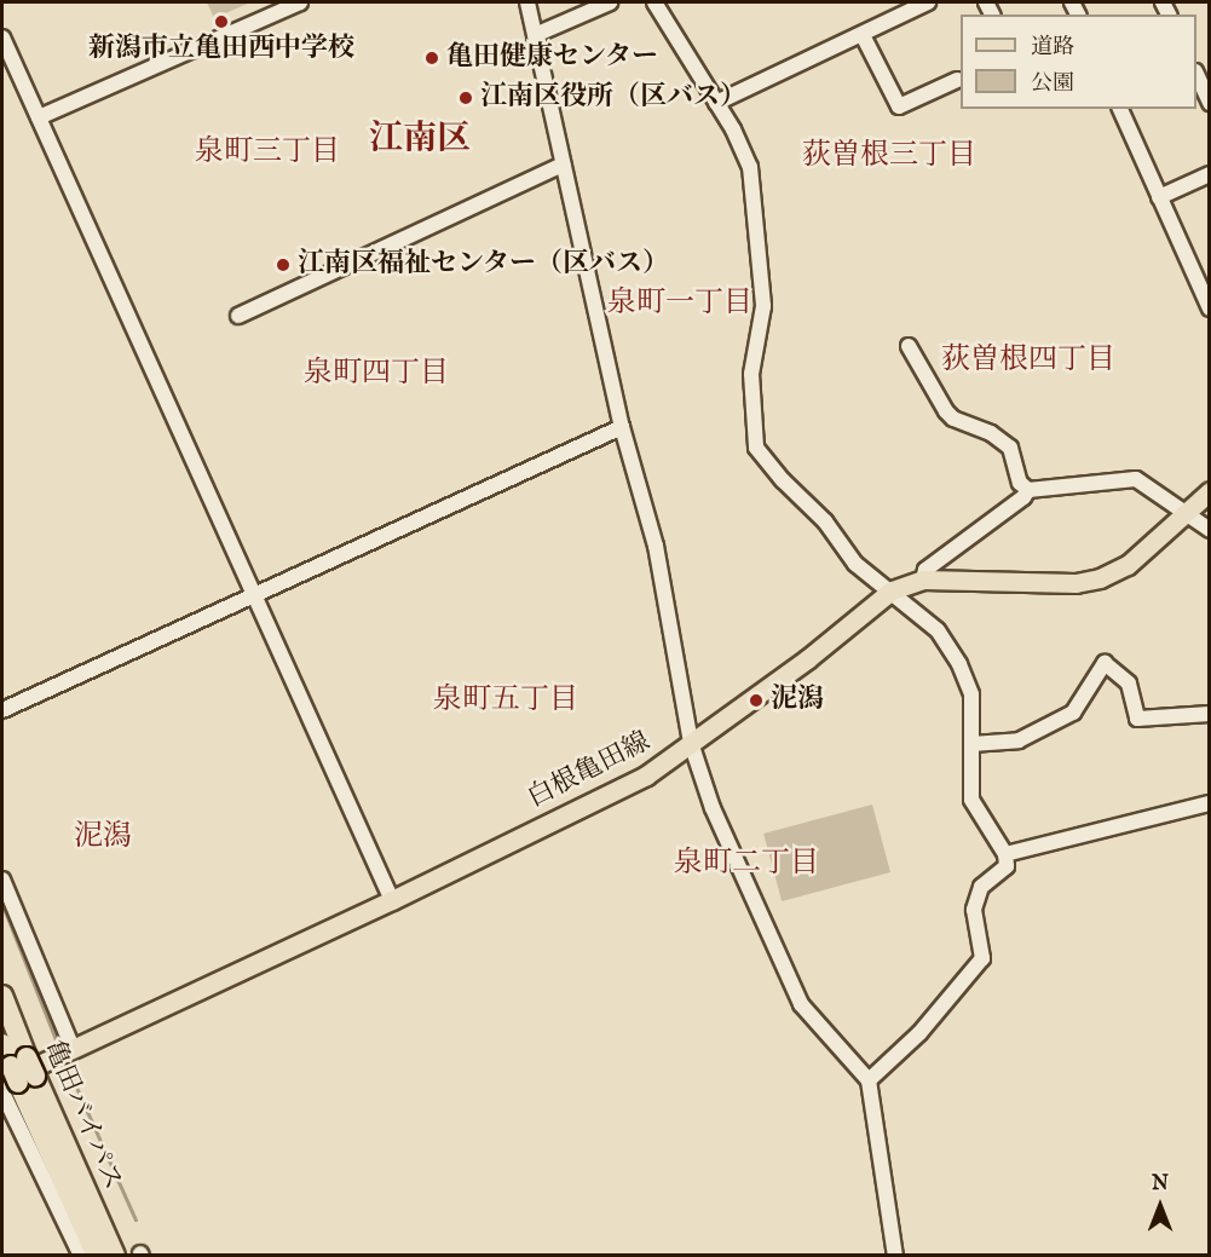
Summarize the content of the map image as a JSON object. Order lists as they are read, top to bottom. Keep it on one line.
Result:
{"streets":{"highway":["亀田バイパス"],"main road":["白根亀田線"]},"crossings":[["白根亀田線","亀田バイパス"]],"districts":["江南区","泉町三丁目","荻曽根三丁目","泉町一丁目","荻曽根四丁目","泉町四丁目","泉町五丁目","泥潟","泉町二丁目"],"places":["新潟市立亀田西中学校","亀田健康センター","江南区役所（区バス）","江南区福祉センター（区バス）","泥潟"],"legend":["道路","公園"],"north":"top"}
